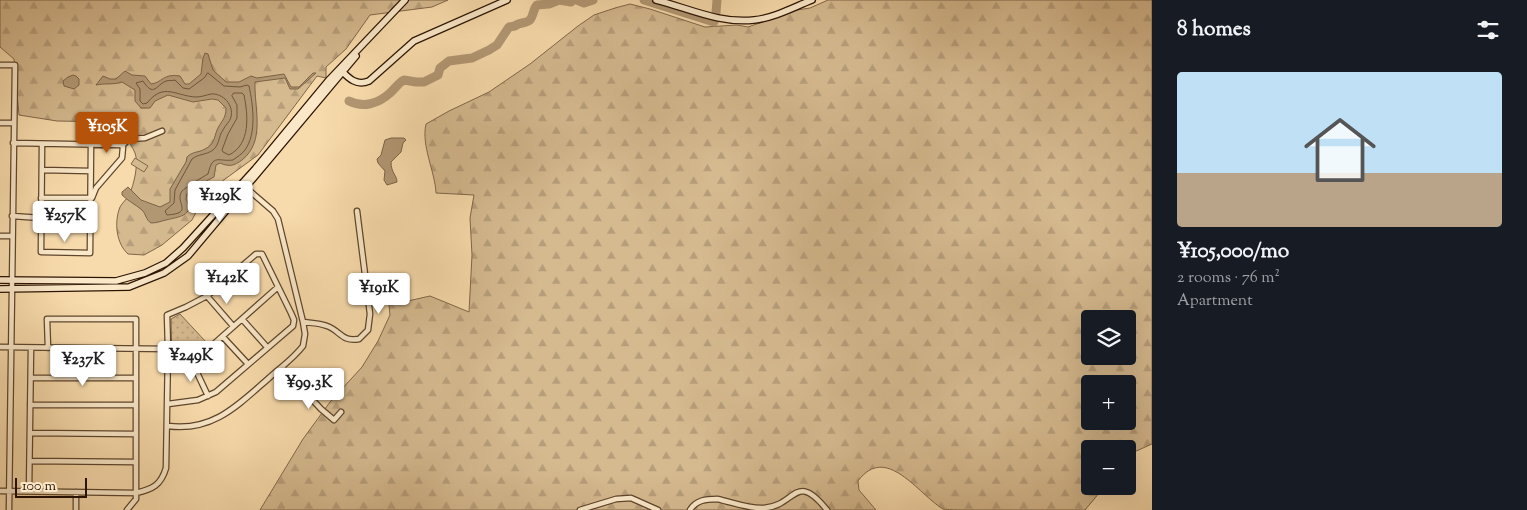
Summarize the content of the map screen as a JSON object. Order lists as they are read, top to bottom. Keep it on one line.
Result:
{"scale_bar":"100 m","page":{"heading":"8 homes","list":[{"name":"¥105,000/mo","note":"2 rooms · 76 m² · Apartment"}],"price":["¥105K","¥129K","¥257K","¥142K","¥191K","¥249K","¥237K","¥99.3K"],"map_buttons":["+","−"],"scale":"100 m"}}
